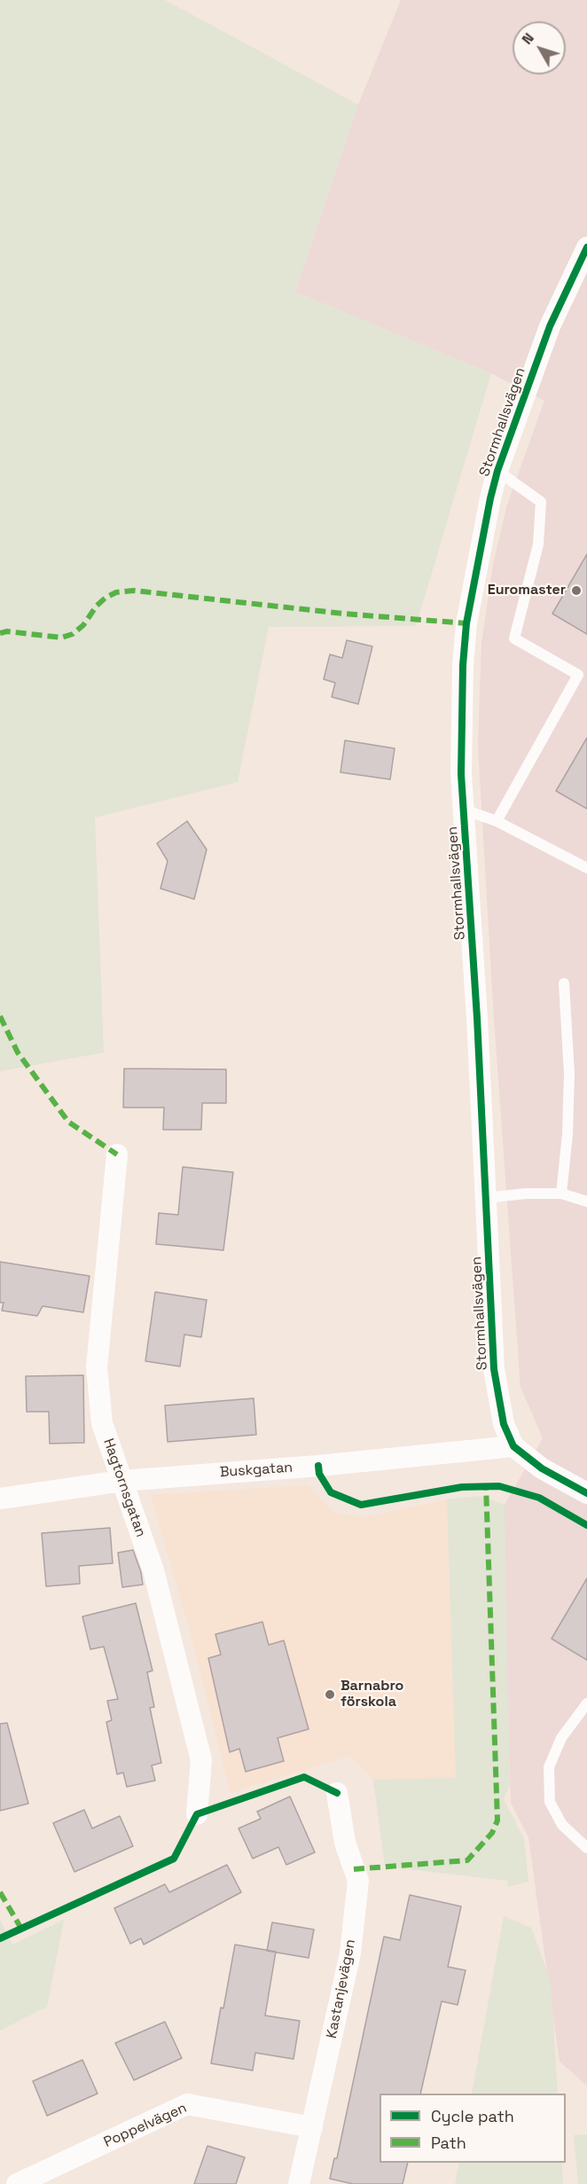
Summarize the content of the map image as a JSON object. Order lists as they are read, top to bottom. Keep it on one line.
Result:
{"streets":{"street":["Stormhallsvägen","Buskgatan","Hagtornsgatan","Kastanjevägen","Poppelvägen"]},"crossings":[["Stormhallsvägen","Buskgatan"],["Buskgatan","Hagtornsgatan"],["Kastanjevägen","Poppelvägen"]],"places":["Euromaster","Barnabro förskola"],"legend":["Cycle path","Path"],"north":"top left"}
